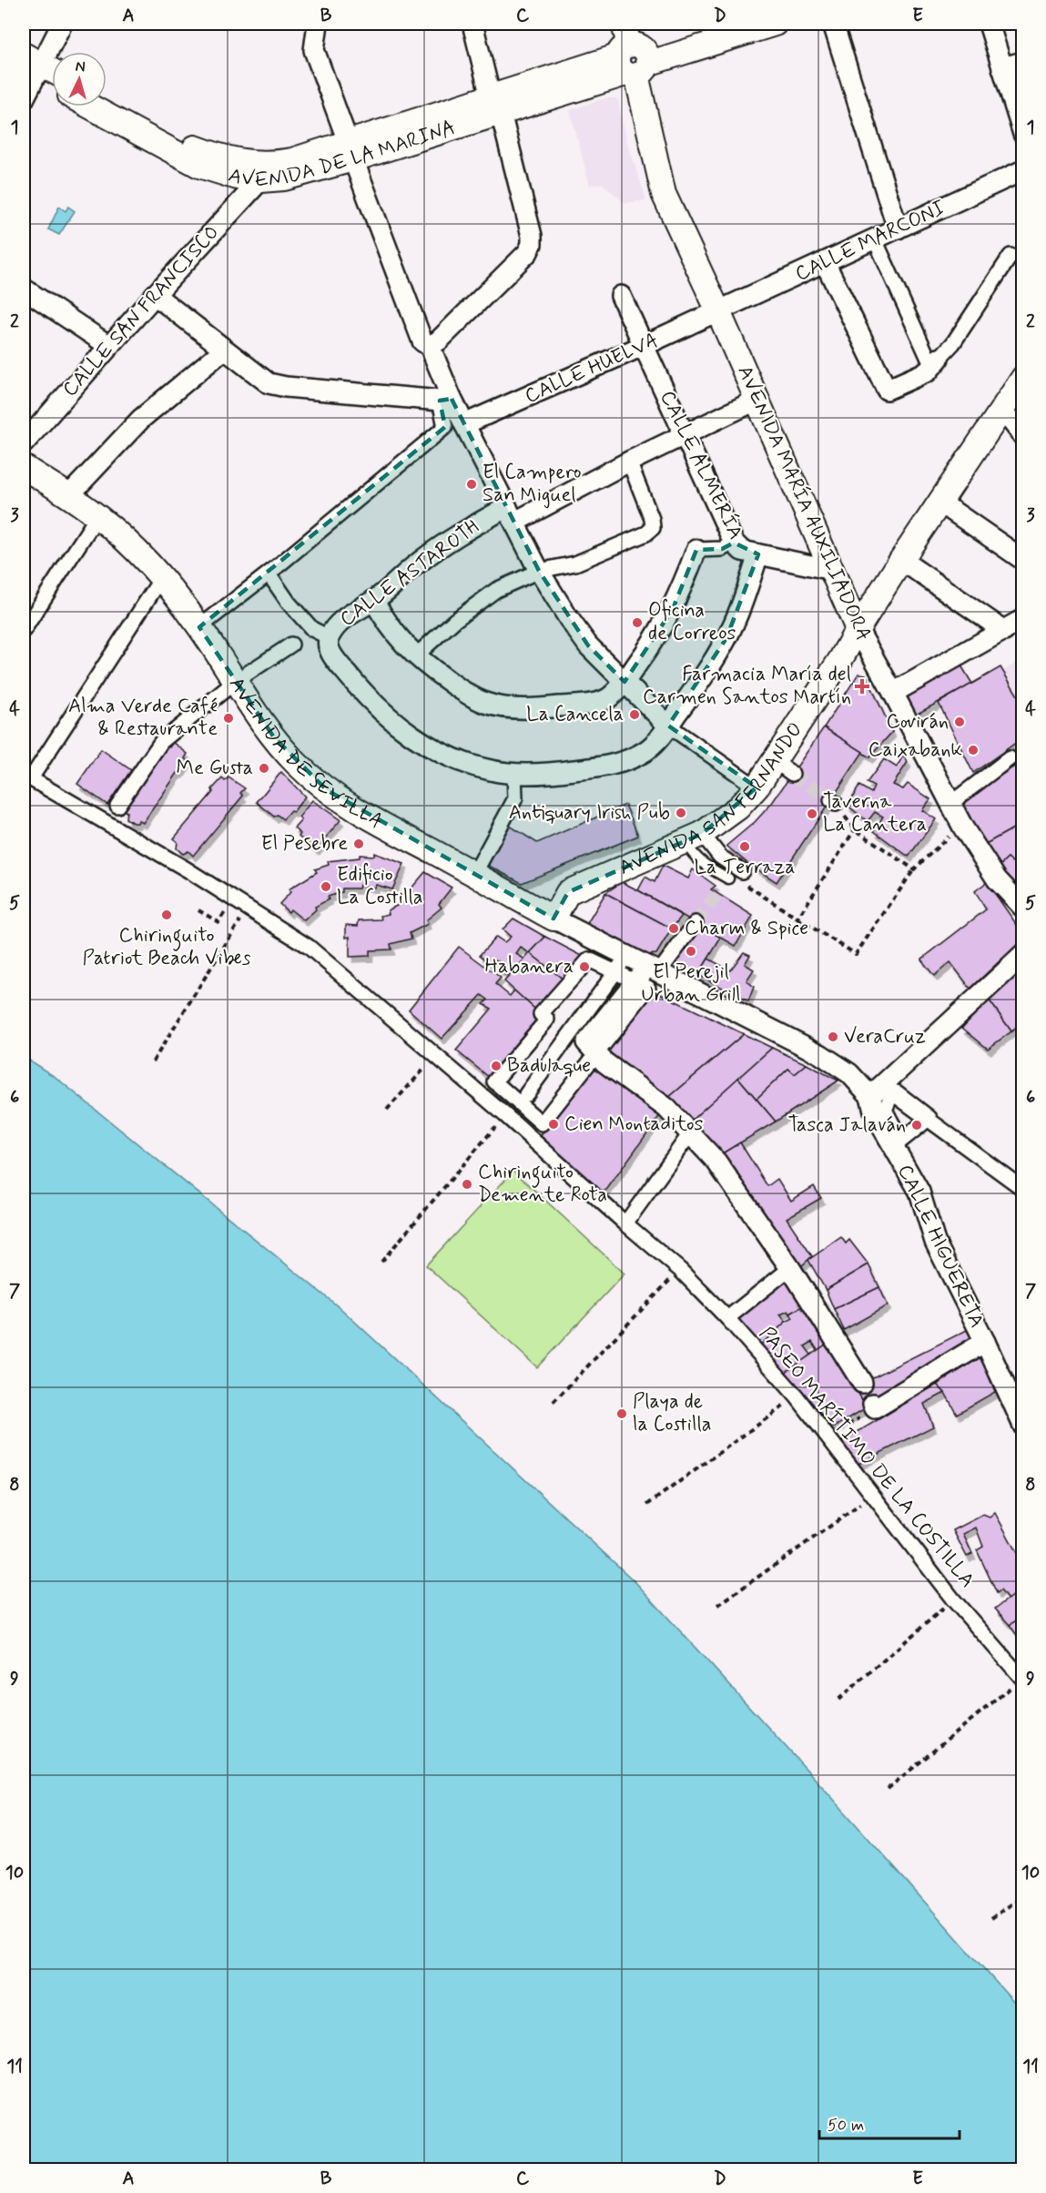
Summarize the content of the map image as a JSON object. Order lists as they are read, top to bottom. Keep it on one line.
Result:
{"streets":{"street":["AVENIDA DE LA MARINA","CALLE MARCONI","CALLE SAN FRANCISCO","CALLE HUELVA","CALLE ALMERÍA","AVENIDA MARÍA AUXILIADORA","CALLE ASTAROTH","AVENIDA DE SEVILLA","AVENIDA SAN FERNANDO","CALLE HIGUERETA","PASEO MARÍTIMO DE LA COSTILLA"]},"crossings":[["AVENIDA DE LA MARINA","CALLE SAN FRANCISCO"],["AVENIDA DE LA MARINA","AVENIDA MARÍA AUXILIADORA"],["CALLE MARCONI","CALLE HUELVA"],["CALLE MARCONI","AVENIDA MARÍA AUXILIADORA"],["CALLE HUELVA","CALLE ALMERÍA"],["CALLE HUELVA","AVENIDA MARÍA AUXILIADORA"],["CALLE ALMERÍA","AVENIDA MARÍA AUXILIADORA"],["CALLE ALMERÍA","CALLE ASTAROTH"],["AVENIDA MARÍA AUXILIADORA","CALLE ASTAROTH"],["AVENIDA MARÍA AUXILIADORA","AVENIDA SAN FERNANDO"],["AVENIDA DE SEVILLA","AVENIDA SAN FERNANDO"],["AVENIDA DE SEVILLA","CALLE HIGUERETA"]],"places":{"other":["El Campero San Miguel","Oficina de Correos","La Cancela","Alma Verde Café & Restaurante","Covirán","Caixabank","Me Gusta","Antiquary Irish Pub","Taverna La Cantera","El Pesebre","La Terraza","Edificio La Costilla","Chiringuito Patriot Beach Vibes","Charm & Spice","El Perejil Urban Grill","Habanera","VeraCruz","Badulaque","Cien Montaditos","Tasca Jalaván","Chiringuito Demente Rota","Playa de la Costilla"],"health":["Farmacia María del Carmen Santos Martín"]},"scale_bar":"50 m","north":"top","grid":{"columns":["A","B","C","D","E"],"rows":["1","2","3","4","5","6","7","8","9","10","11"]}}
